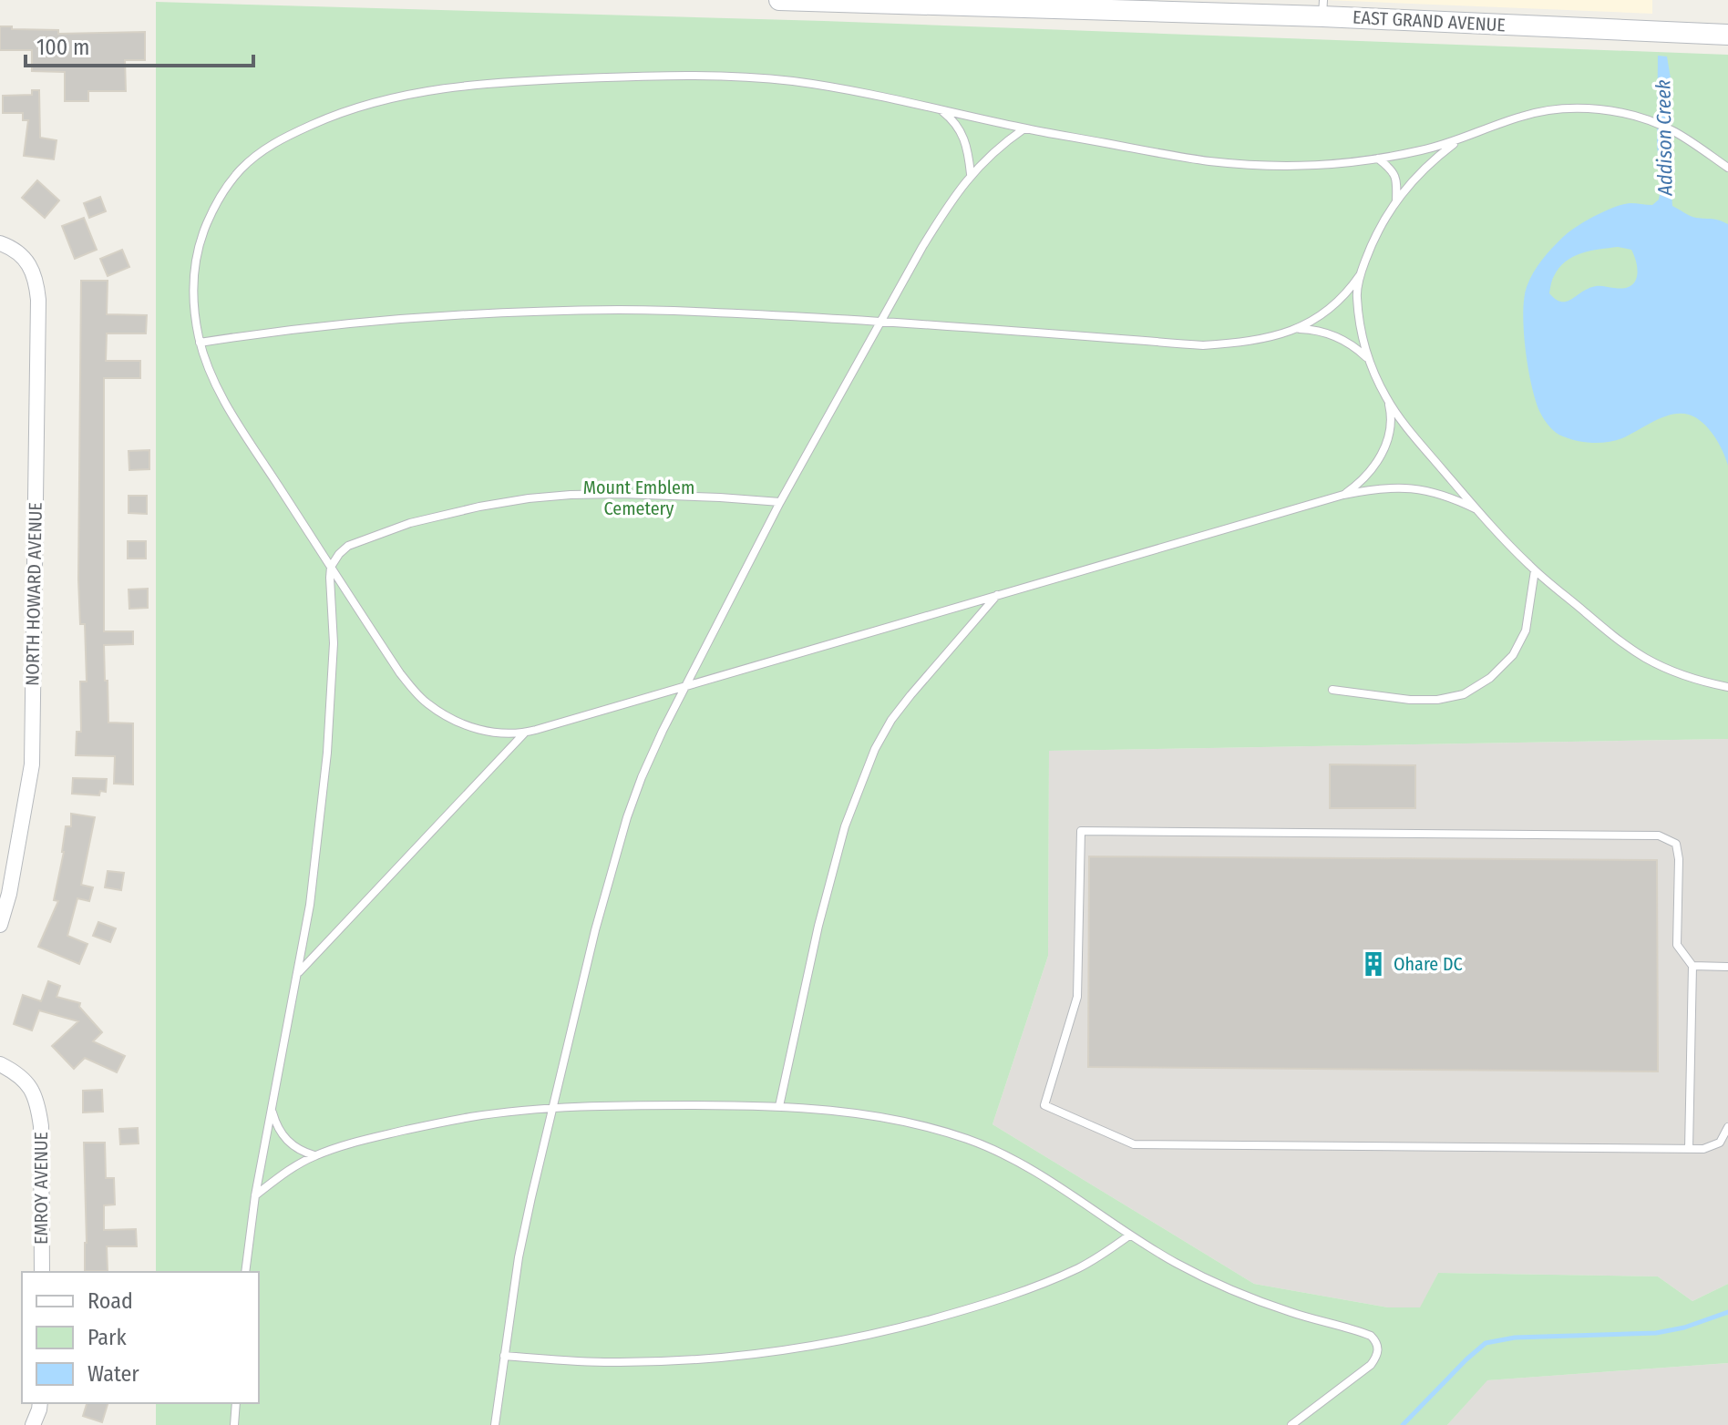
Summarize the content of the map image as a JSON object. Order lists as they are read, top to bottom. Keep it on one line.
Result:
{"streets":{"main road":["EAST GRAND AVENUE"],"street":["NORTH HOWARD AVENUE","EMROY AVENUE"]},"water":["Addison Creek"],"parks":["Mount Emblem Cemetery"],"places":{"building":["Ohare DC"]},"legend":["Road","Park","Water"],"scale_bar":"100 m"}
